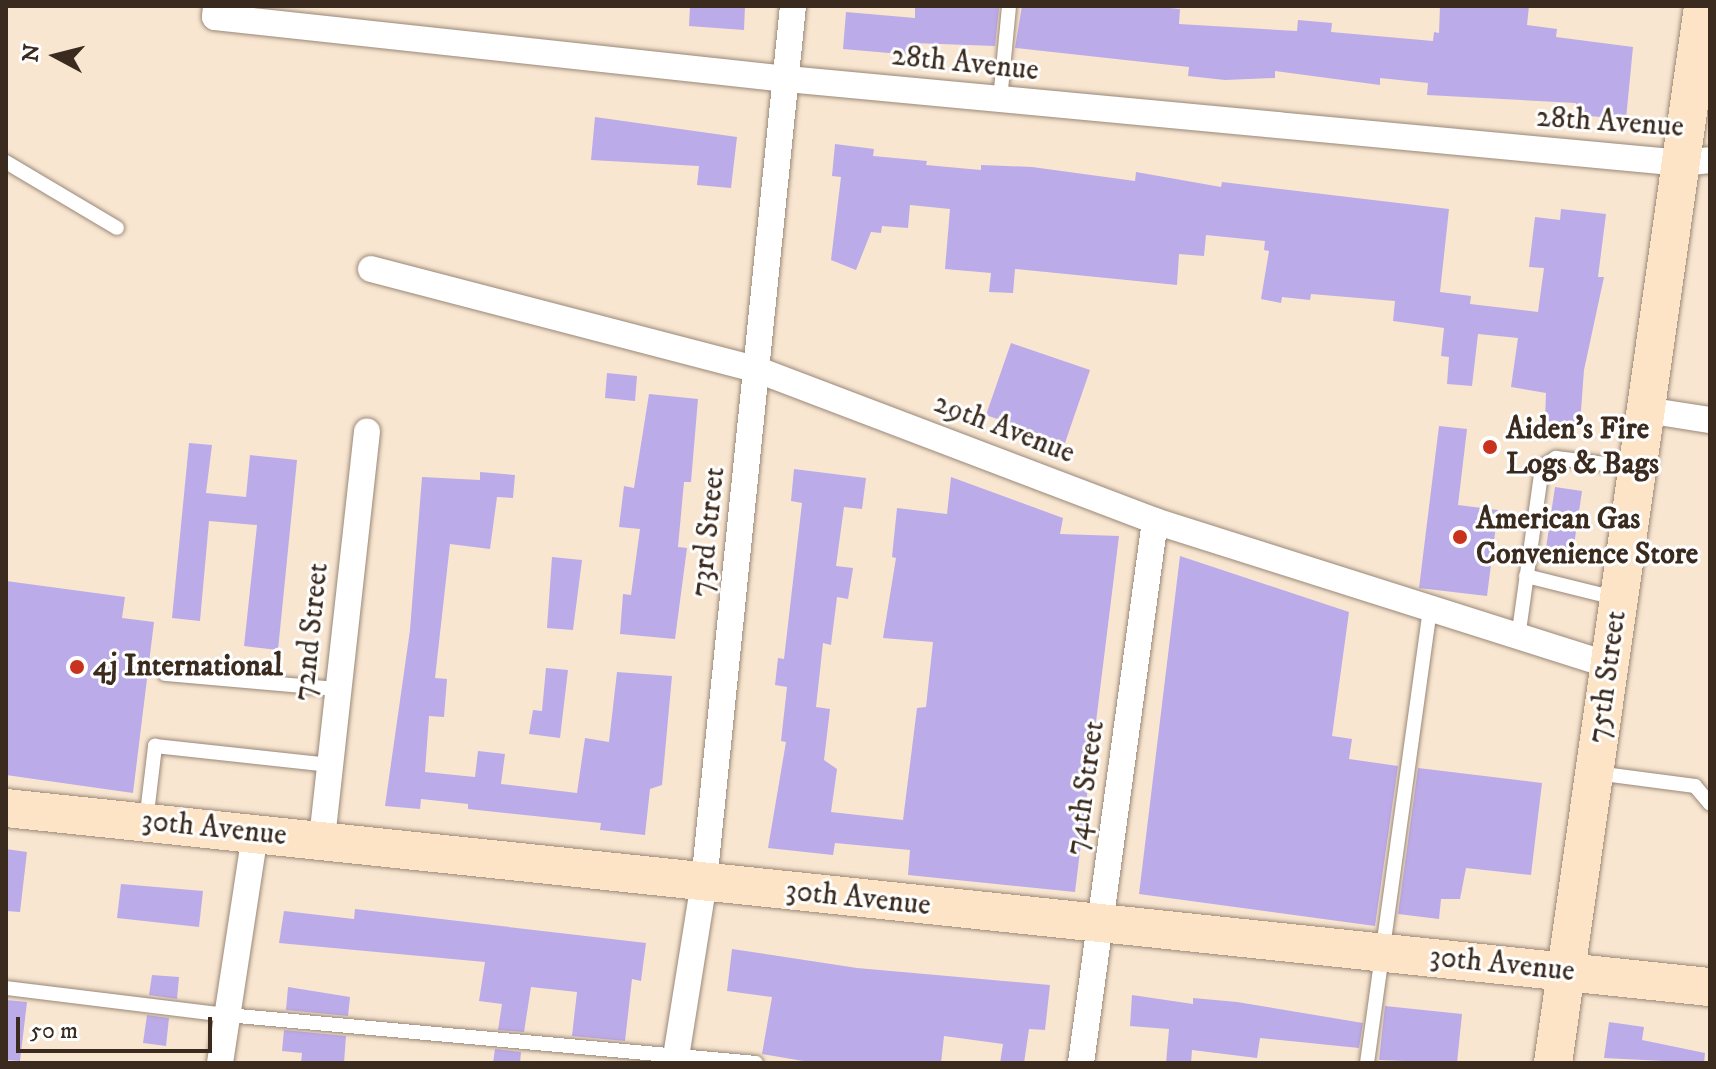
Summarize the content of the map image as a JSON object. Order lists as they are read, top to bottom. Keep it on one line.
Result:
{"streets":{"street":["28th Avenue","29th Avenue","73rd Street","72nd Street","75th Street","74th Street","30th Avenue"]},"crossings":[["28th Avenue","73rd Street"],["28th Avenue","75th Street"],["29th Avenue","73rd Street"],["29th Avenue","75th Street"],["29th Avenue","74th Street"],["73rd Street","30th Avenue"],["72nd Street","30th Avenue"],["75th Street","30th Avenue"],["74th Street","30th Avenue"]],"places":["Aiden’s Fire Logs & Bags","American Gas Convenience Store","4j International"],"scale_bar":"50 m","north":"left"}
